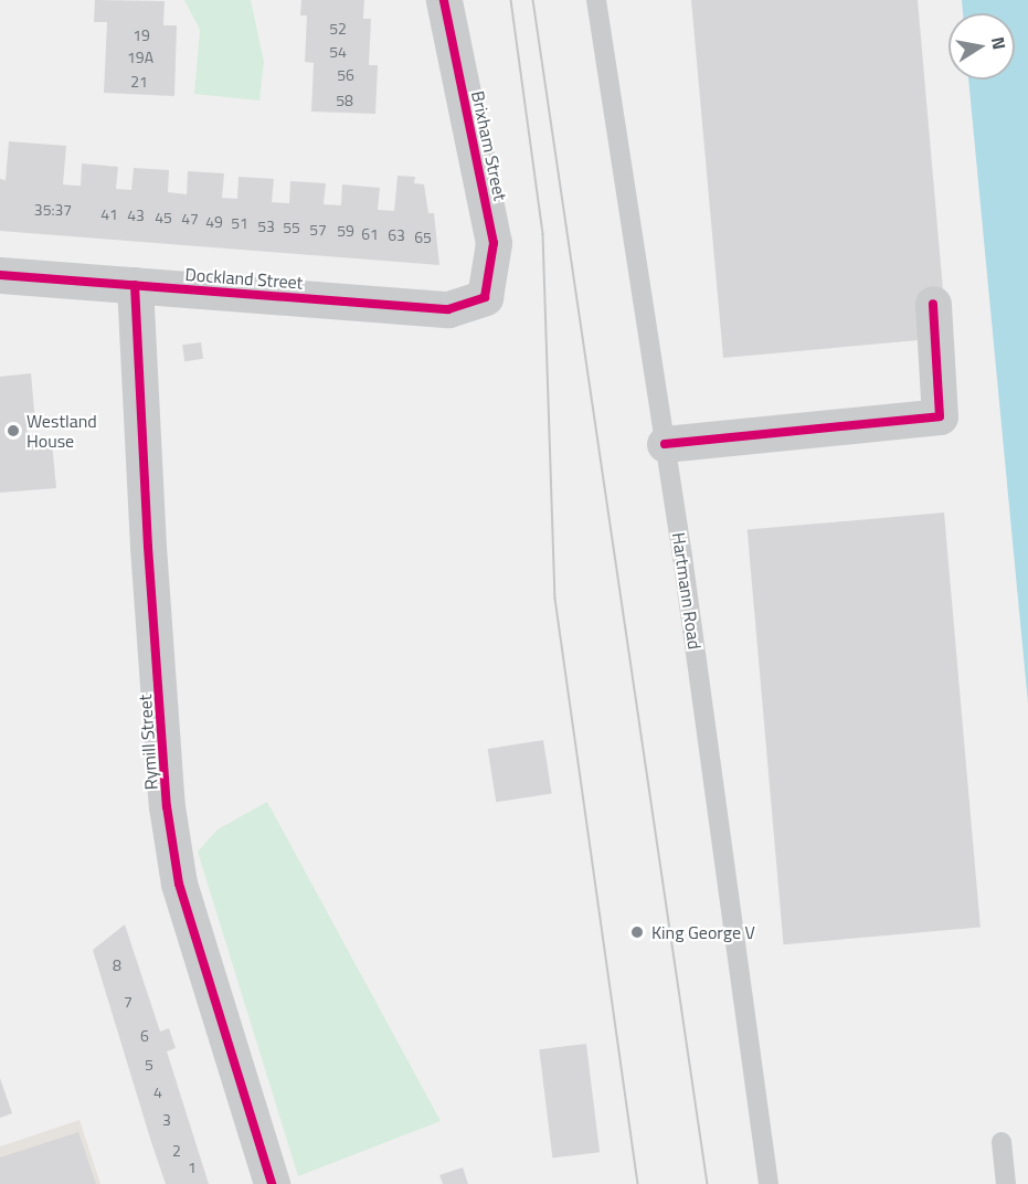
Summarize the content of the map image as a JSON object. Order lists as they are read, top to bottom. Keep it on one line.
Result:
{"streets":{"street":["Brixham Street","Dockland Street","Rymill Street"],"lane":["Hartmann Road"]},"crossings":[["Brixham Street","Dockland Street"],["Dockland Street","Rymill Street"]],"places":["Westland House","King George V"],"house_numbers":["52","19","54","19A","56","21","58","35:37","41","43","45","47","49","51","53","55","57","59","61","63","65","8","7","6","5","4","3","2","1"],"north":"right"}
